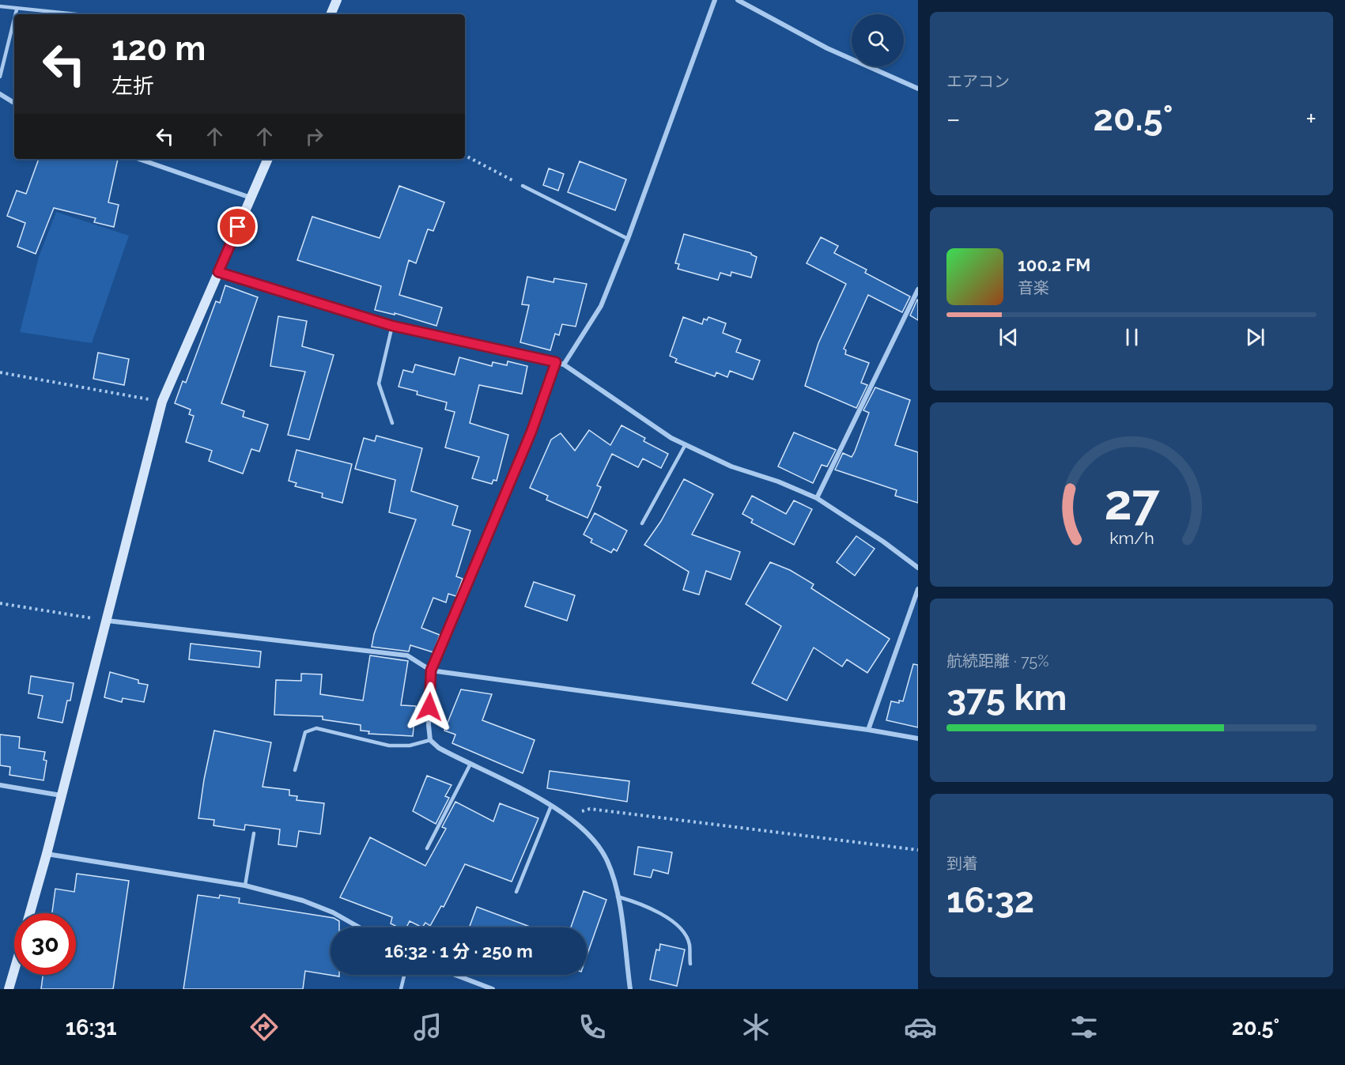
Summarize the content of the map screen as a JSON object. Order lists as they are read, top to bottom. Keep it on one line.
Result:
{"page":{"tile":["エアコン",["航続距離 · 75%","375 km"],["到着","16:32"]],"turn":["120 m","左折"],"heat":["−","20.5°","+"],"song":["100.2 FM","音楽"],"limit":"30","trip":"16:32 · 1 分 · 250 m","tabs":["16:31","20.5°"],"gauge":["27","km/h"]}}
